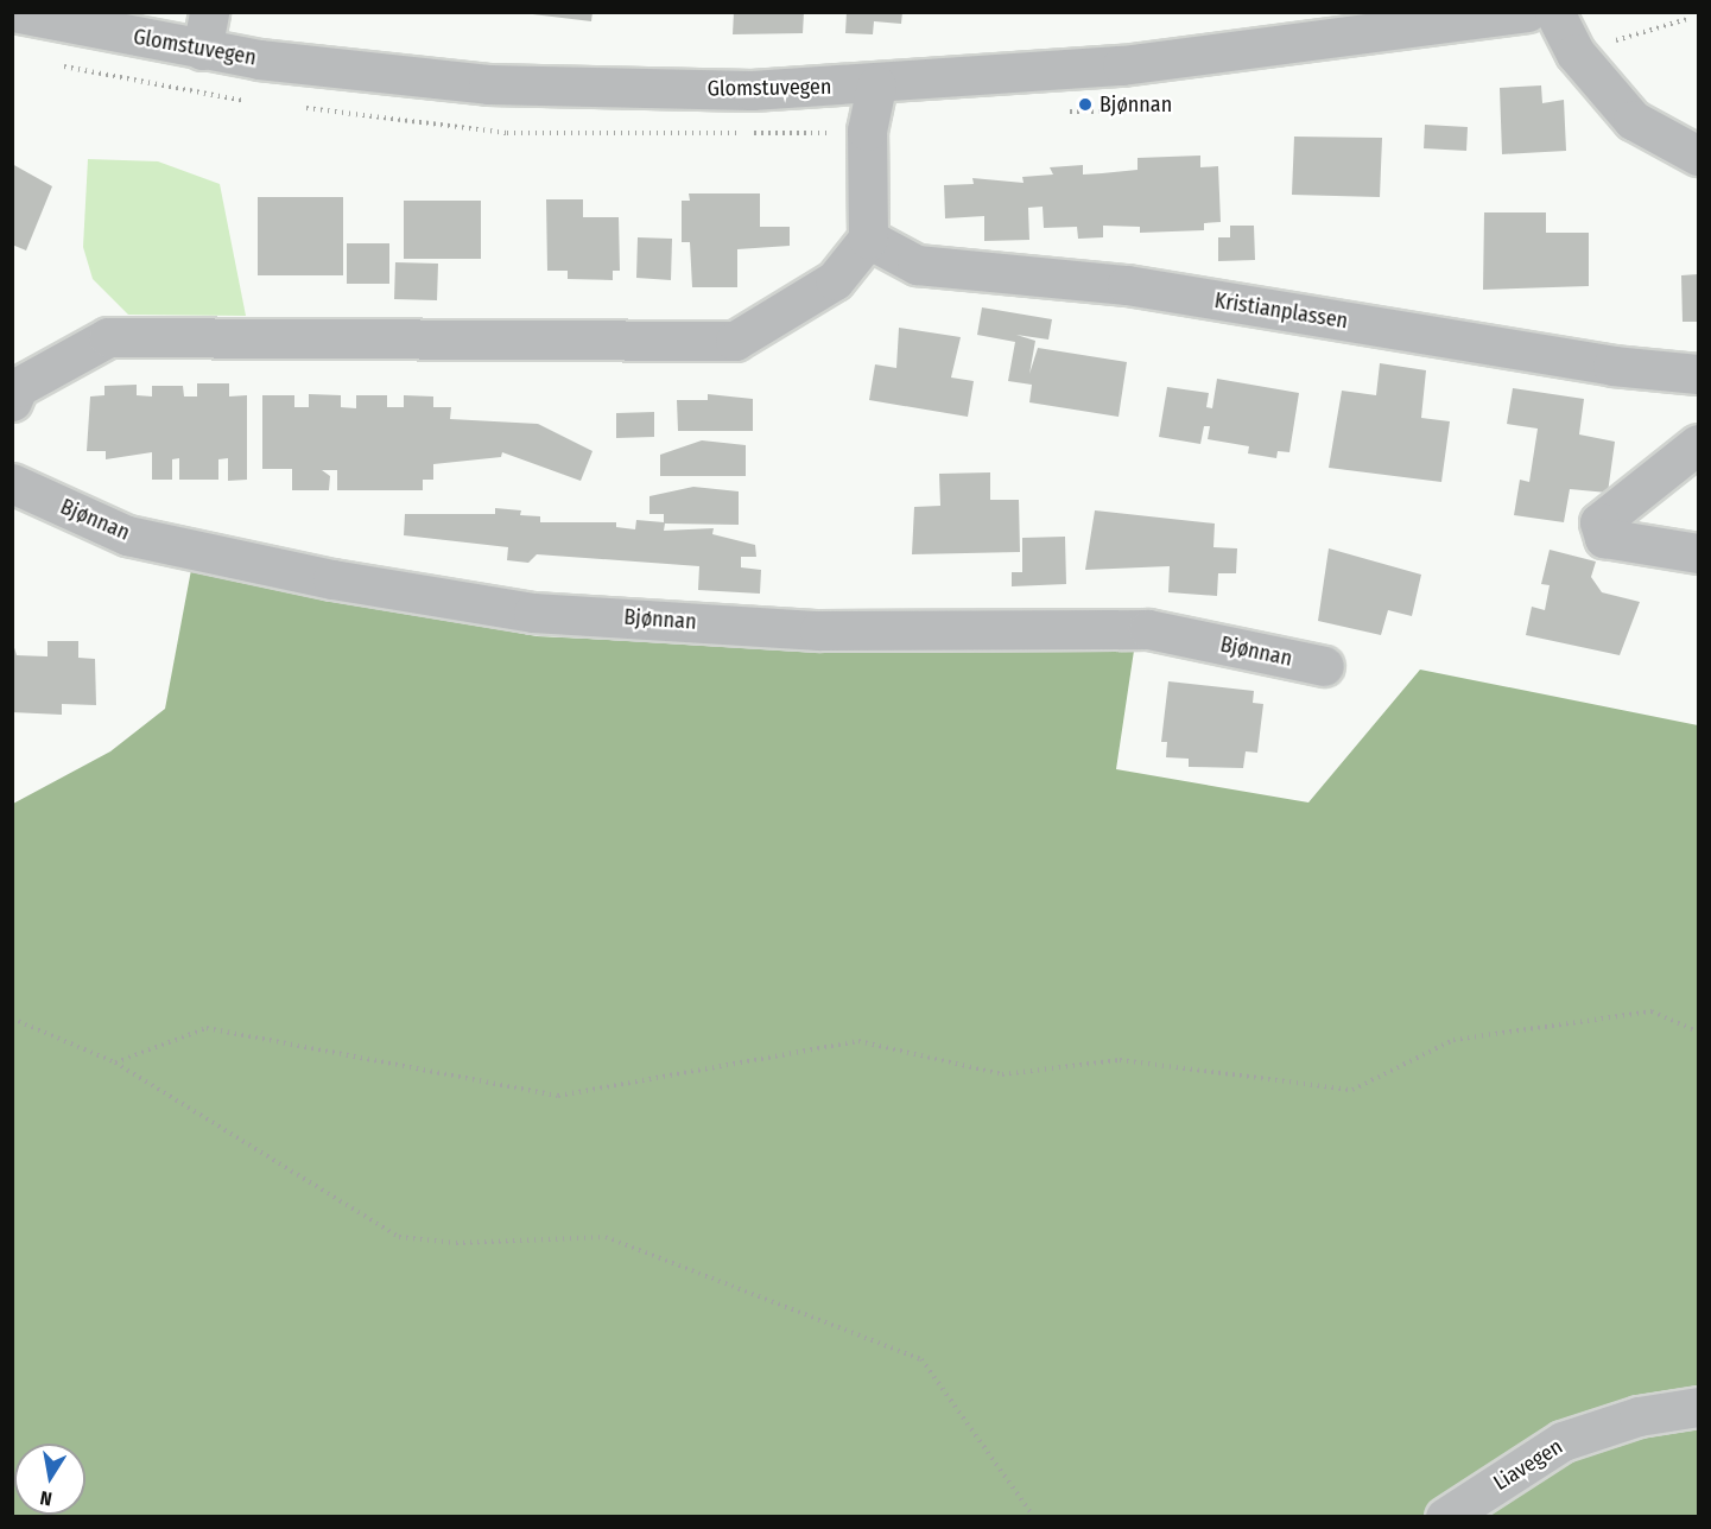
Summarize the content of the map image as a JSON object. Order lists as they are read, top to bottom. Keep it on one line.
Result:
{"streets":{"street":["Glomstuvegen","Kristianplassen","Bjønnan","Liavegen"]},"places":["Bjønnan"],"north":"bottom"}
